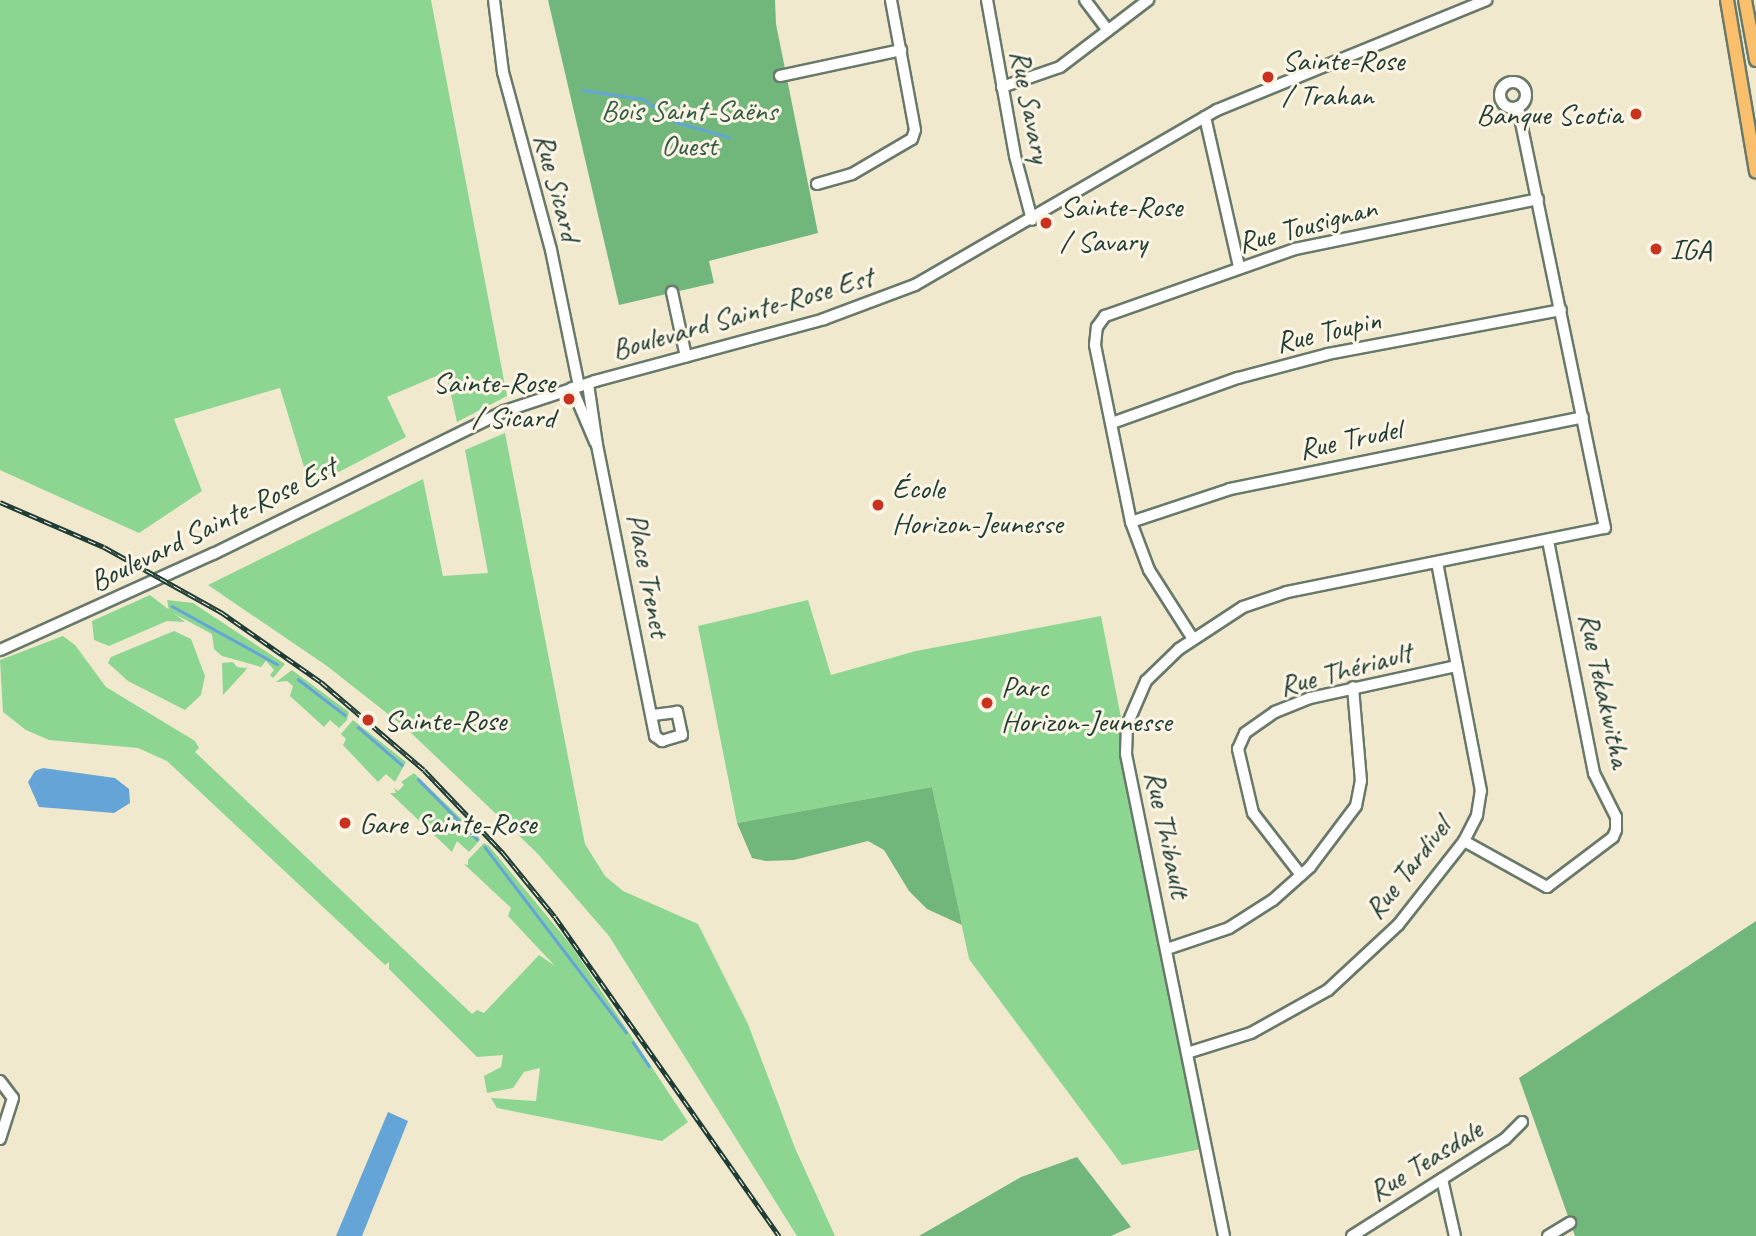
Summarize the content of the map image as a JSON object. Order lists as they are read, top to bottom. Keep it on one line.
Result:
{"streets":{"street":["Rue Savary","Rue Sicard","Rue Tousignan","Boulevard Sainte-Rose Est","Rue Toupin","Rue Trudel","Place Trenet","Rue Thériault","Rue Tekakwitha","Rue Thibault","Rue Tardivel","Rue Teasdale"]},"crossings":[["Rue Savary","Boulevard Sainte-Rose Est"],["Rue Sicard","Boulevard Sainte-Rose Est"],["Rue Sicard","Place Trenet"],["Rue Tousignan","Rue Toupin"],["Rue Tousignan","Rue Trudel"],["Rue Tousignan","Rue Thibault"],["Boulevard Sainte-Rose Est","Place Trenet"],["Rue Trudel","Rue Thibault"],["Rue Thériault","Rue Tardivel"],["Rue Tekakwitha","Rue Thibault"],["Rue Tekakwitha","Rue Tardivel"],["Rue Thibault","Rue Tardivel"]],"parks":["Bois Saint-Saëns Ouest"],"places":["Sainte-Rose / Trahan","Banque Scotia","Sainte-Rose / Savary","IGA","Sainte-Rose / Sicard","École Horizon-Jeunesse","Parc Horizon-Jeunesse","Sainte-Rose","Gare Sainte-Rose"]}
